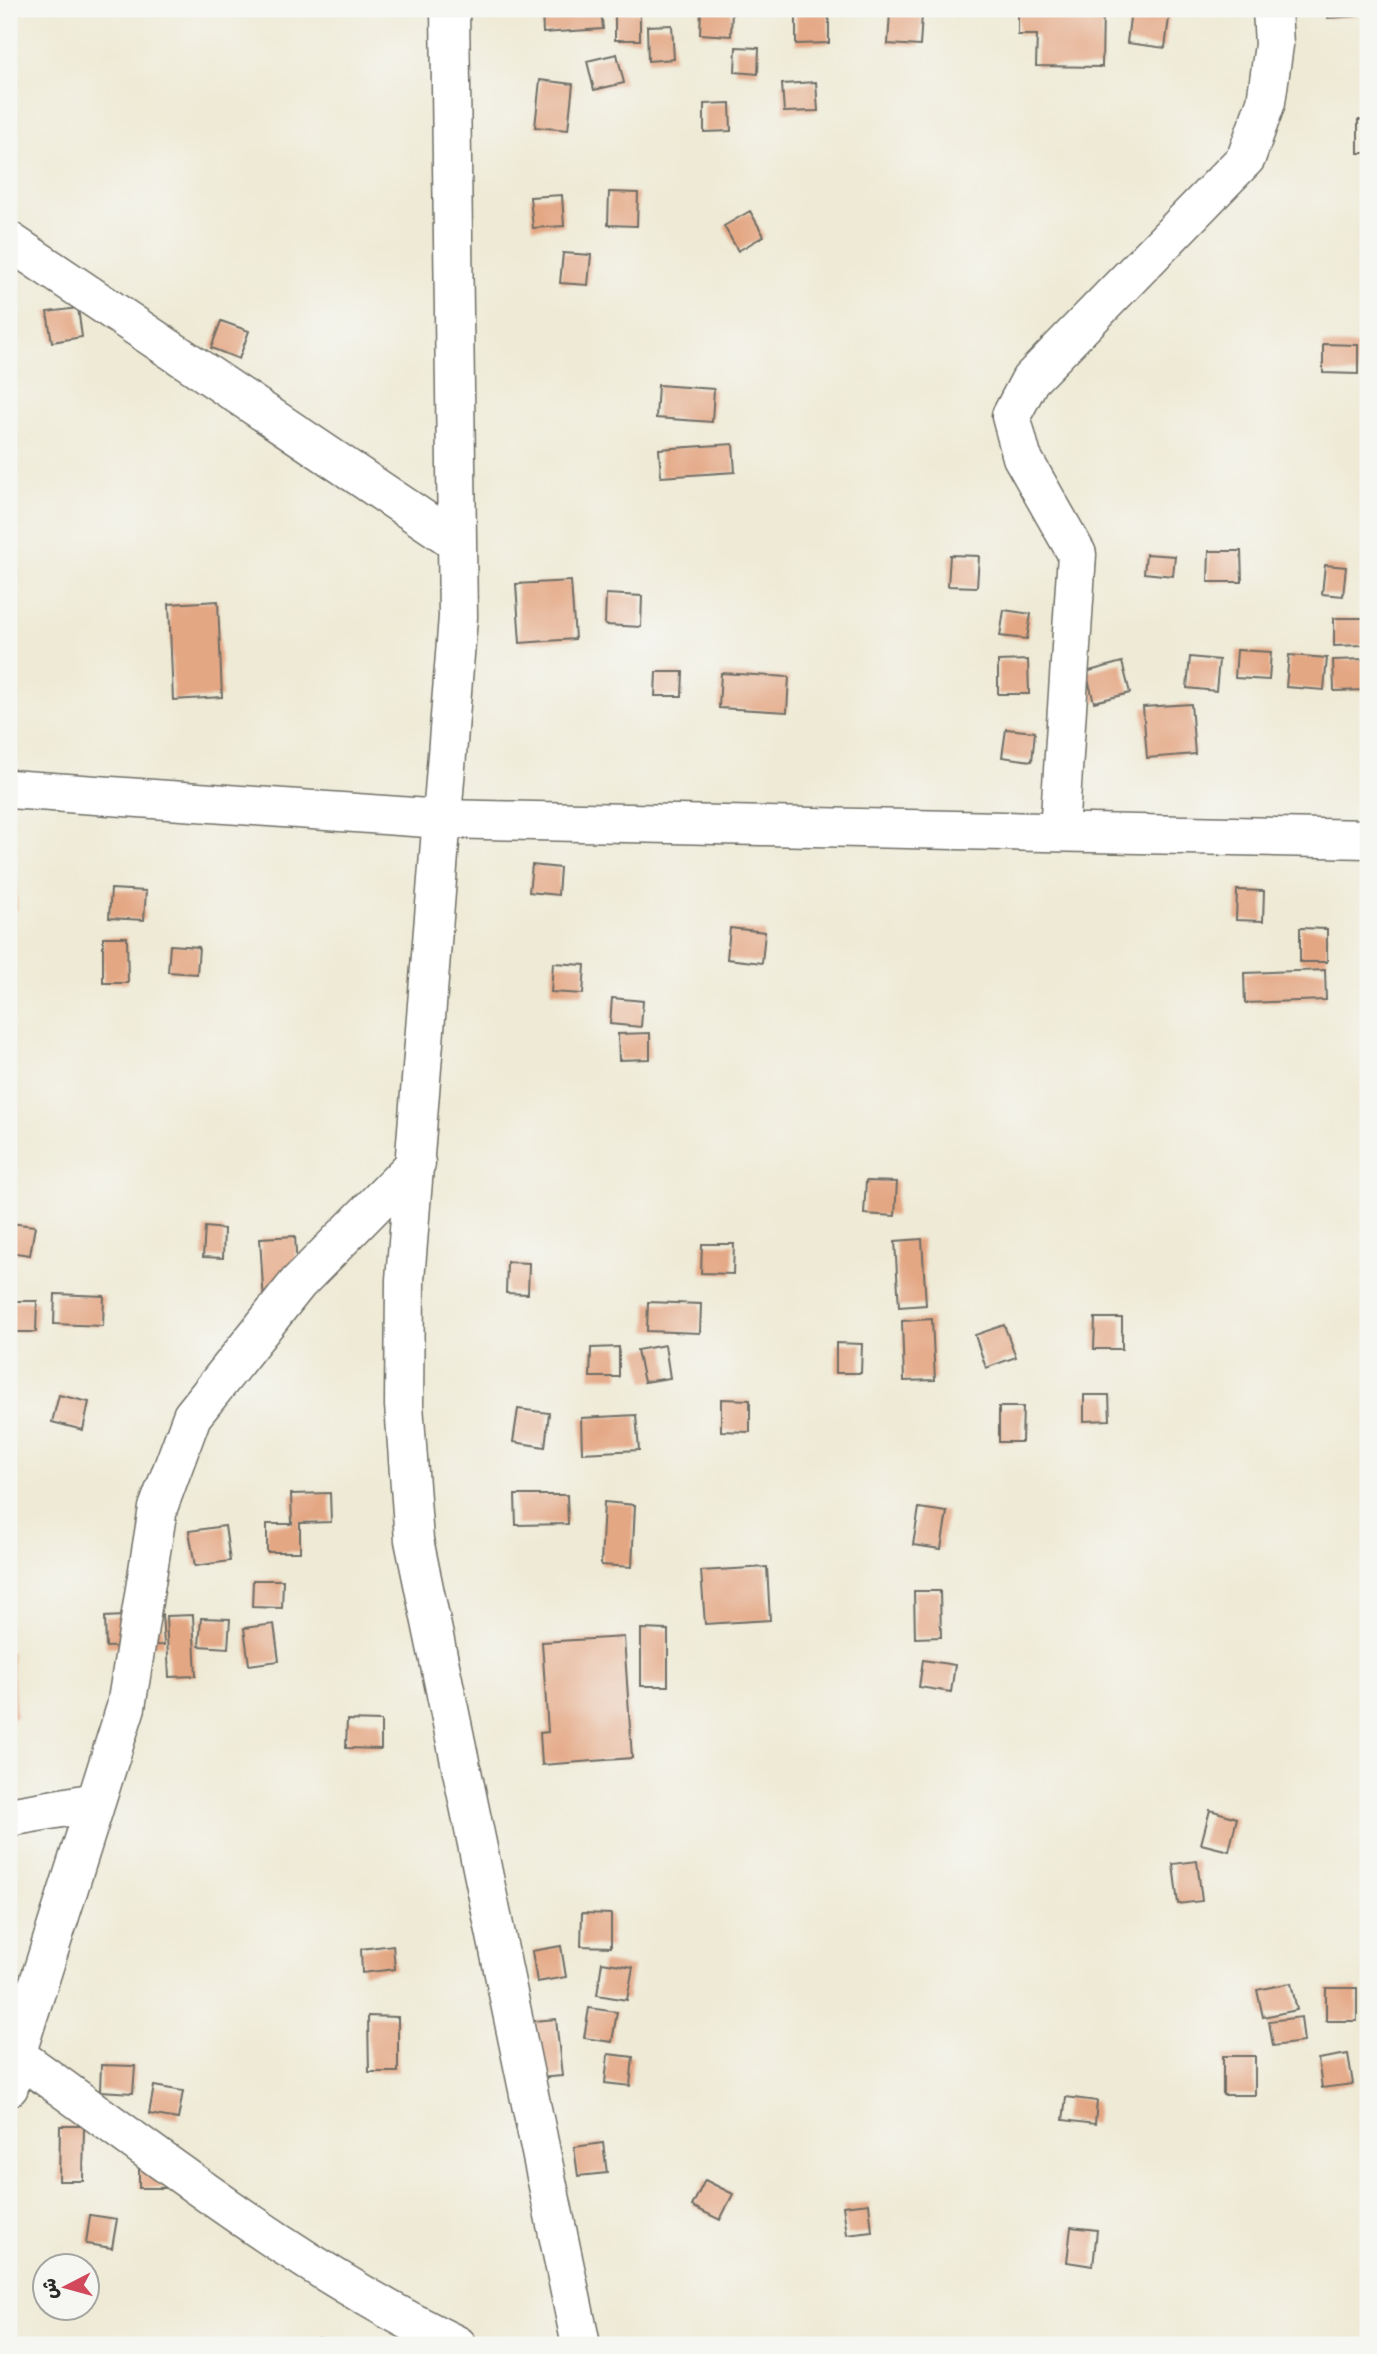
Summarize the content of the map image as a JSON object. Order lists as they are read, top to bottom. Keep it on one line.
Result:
{"north":"left"}
